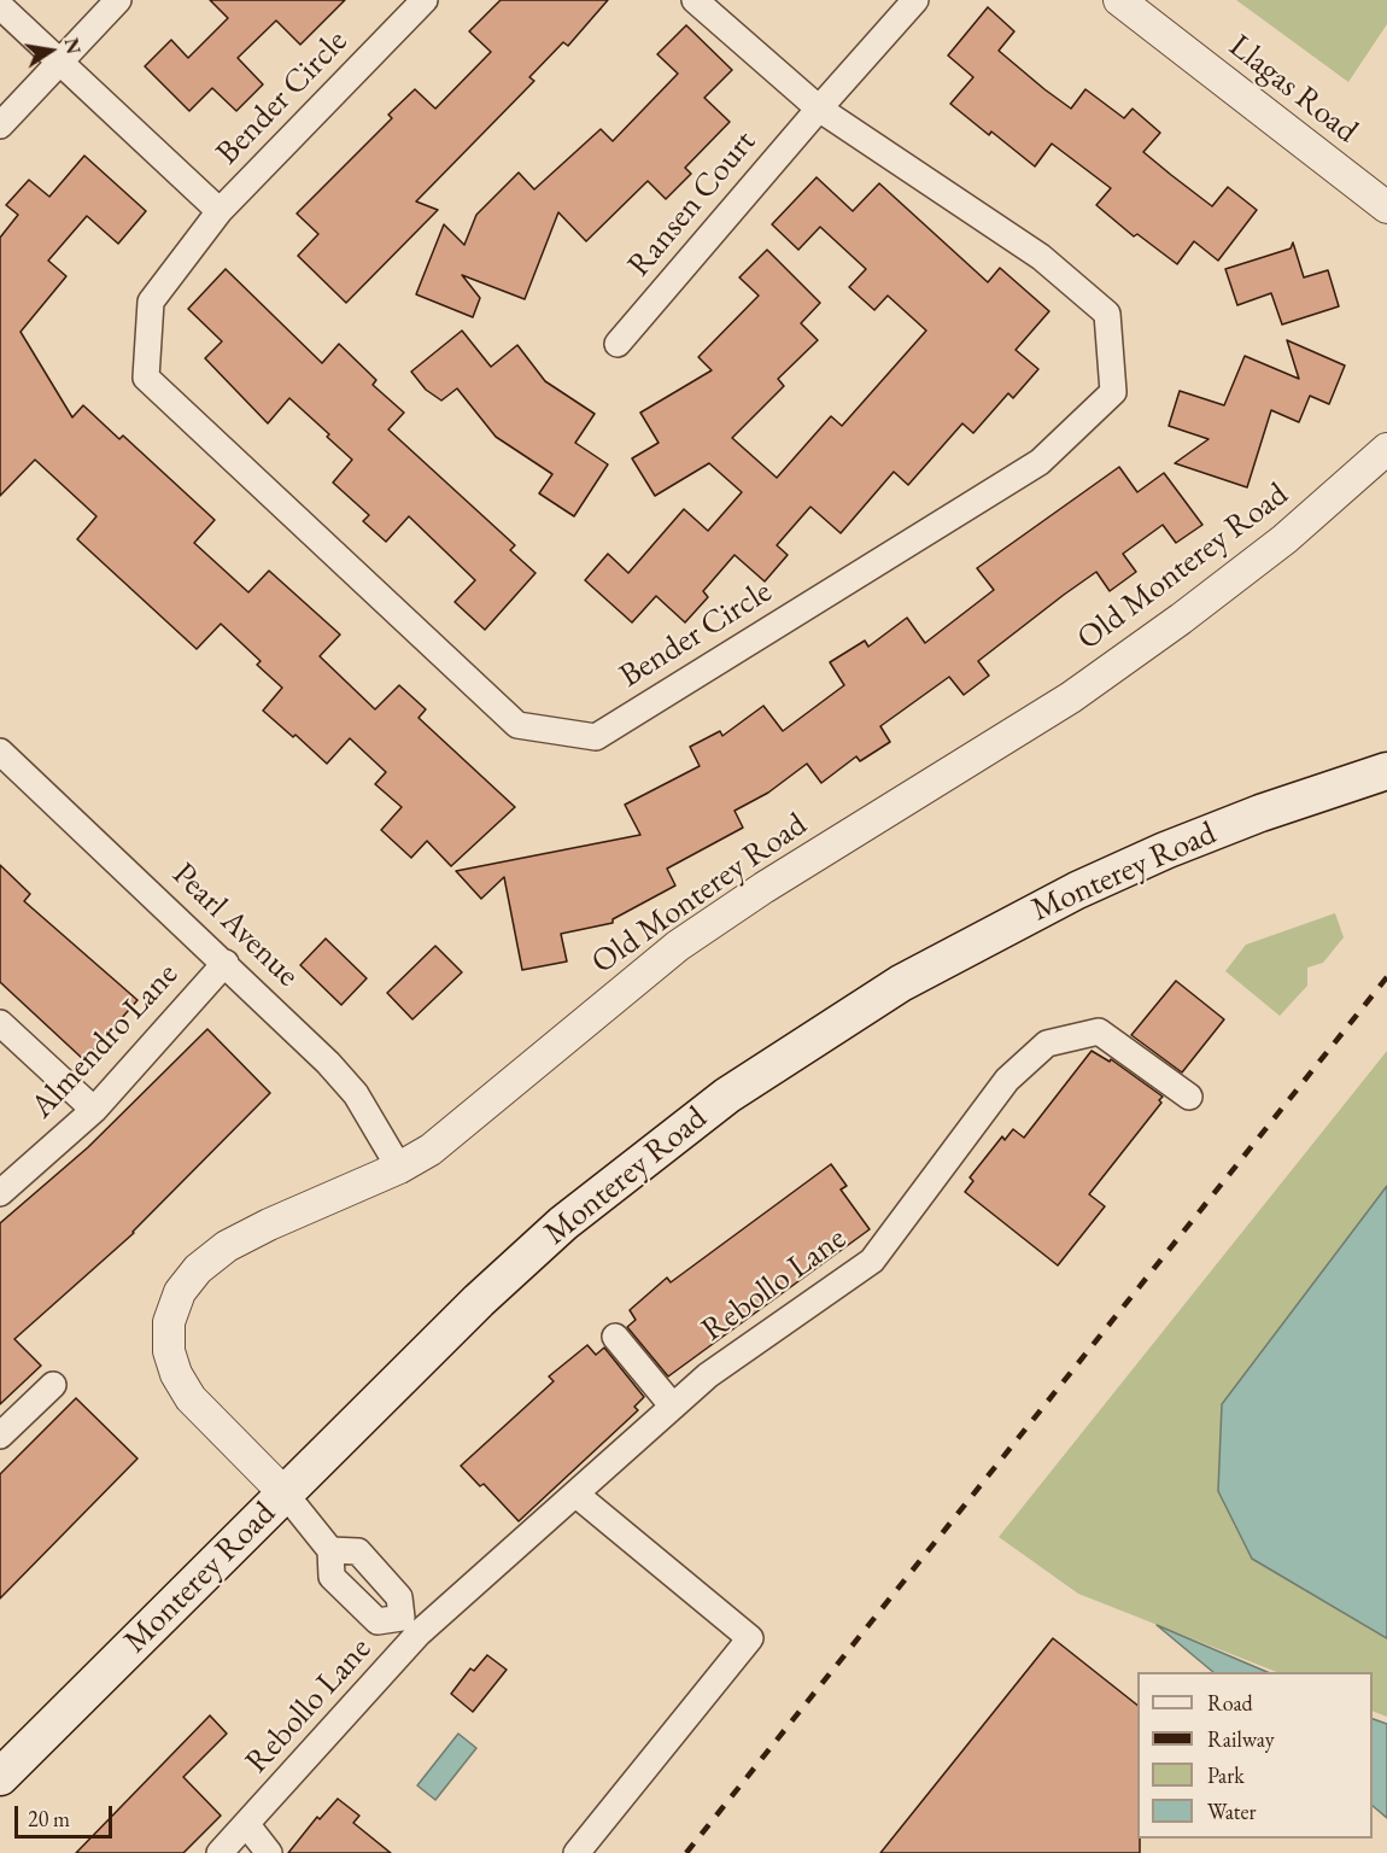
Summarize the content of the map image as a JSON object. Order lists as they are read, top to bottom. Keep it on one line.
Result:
{"streets":{"main road":["Monterey Road"],"street":["Llagas Road","Bender Circle","Ransen Court","Old Monterey Road","Pearl Avenue","Almendro Lane","Rebollo Lane"]},"crossings":[["Bender Circle","Ransen Court"],["Old Monterey Road","Monterey Road"],["Old Monterey Road","Pearl Avenue"],["Old Monterey Road","Rebollo Lane"],["Monterey Road","Rebollo Lane"],["Pearl Avenue","Almendro Lane"]],"legend":["Road","Railway","Park","Water"],"scale_bar":"20 m","north":"right"}
